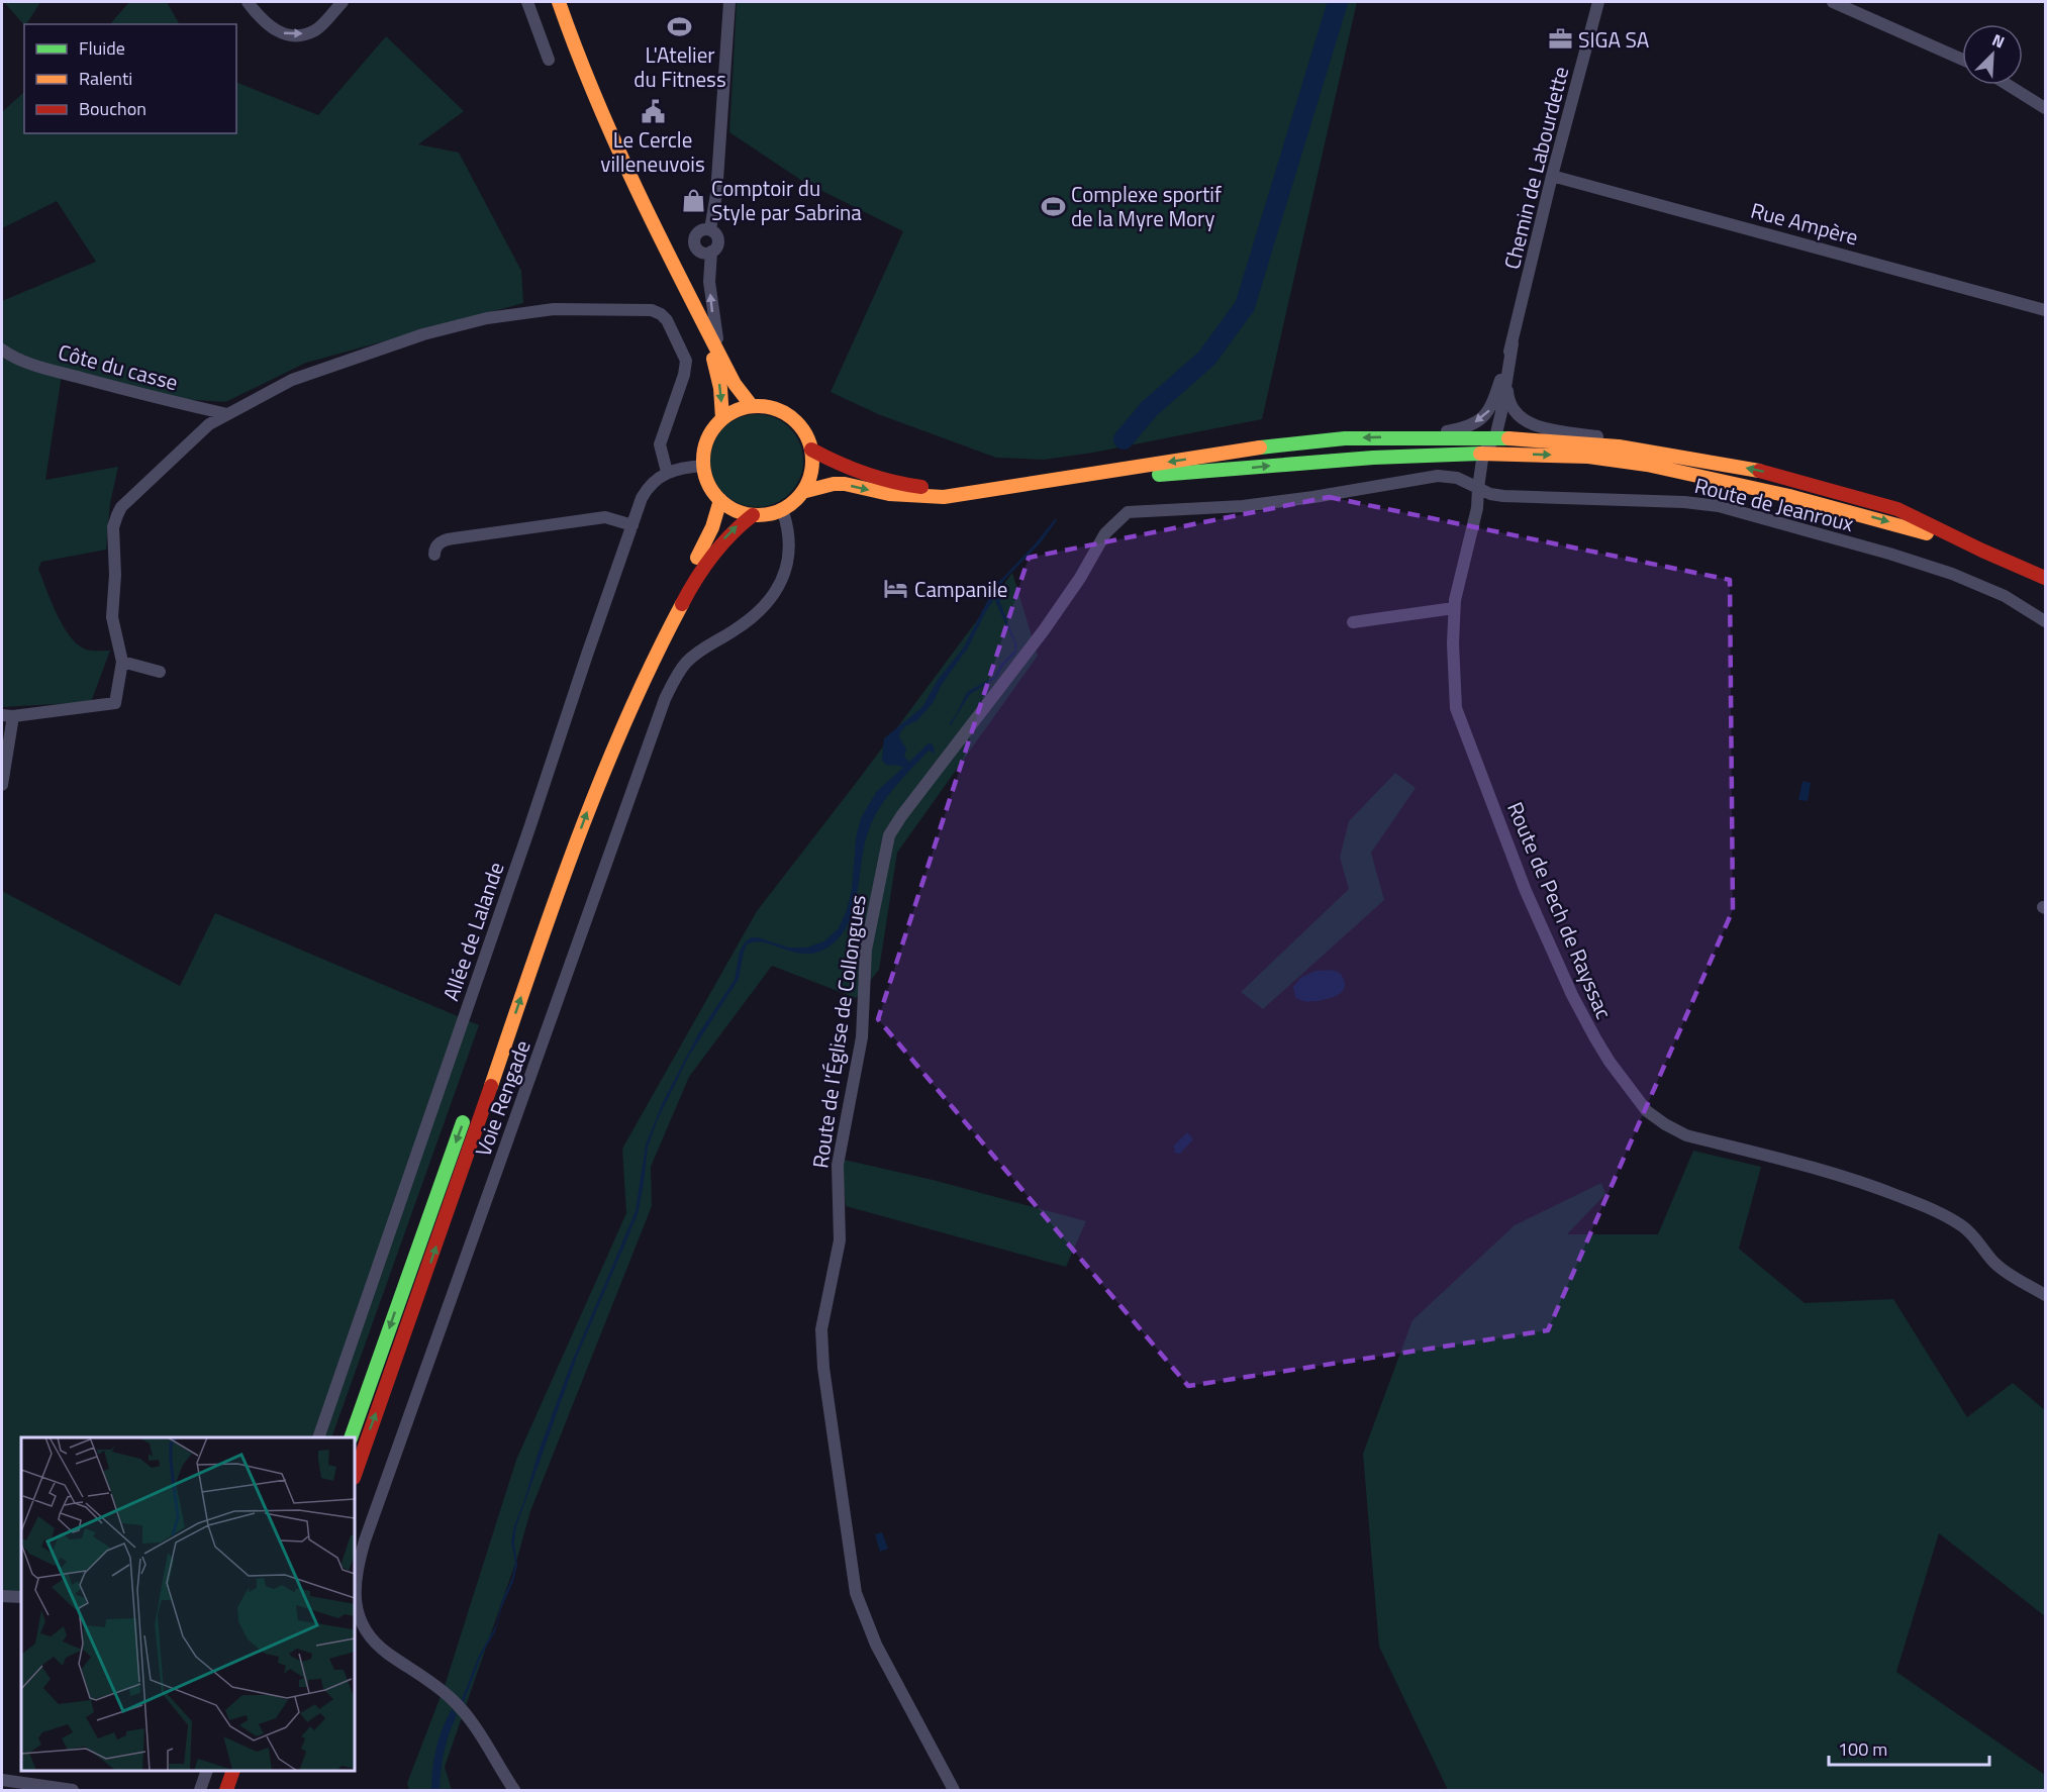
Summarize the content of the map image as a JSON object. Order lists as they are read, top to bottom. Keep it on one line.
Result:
{"streets":{"street":["Chemin de Labourdette","Rue Ampère","Côte du casse","Route de Jeanroux","Route de Pech de Rayssac","Allée de Lalande","Route de l’Église de Collongues","Voie Rengade"]},"crossings":[["Chemin de Labourdette","Rue Ampère"],["Route de Jeanroux","Route de Pech de Rayssac"],["Route de Jeanroux","Route de l’Église de Collongues"]],"places":{"sports":["L'Atelier du Fitness","Complexe sportif de la Myre Mory"],"office":["SIGA SA"],"public building":["Le Cercle villeneuvois"],"shop":["Comptoir du Style par Sabrina"],"hotel":["Campanile"]},"legend":["Fluide","Ralenti","Bouchon"],"scale_bar":"100 m","north":"top right"}
